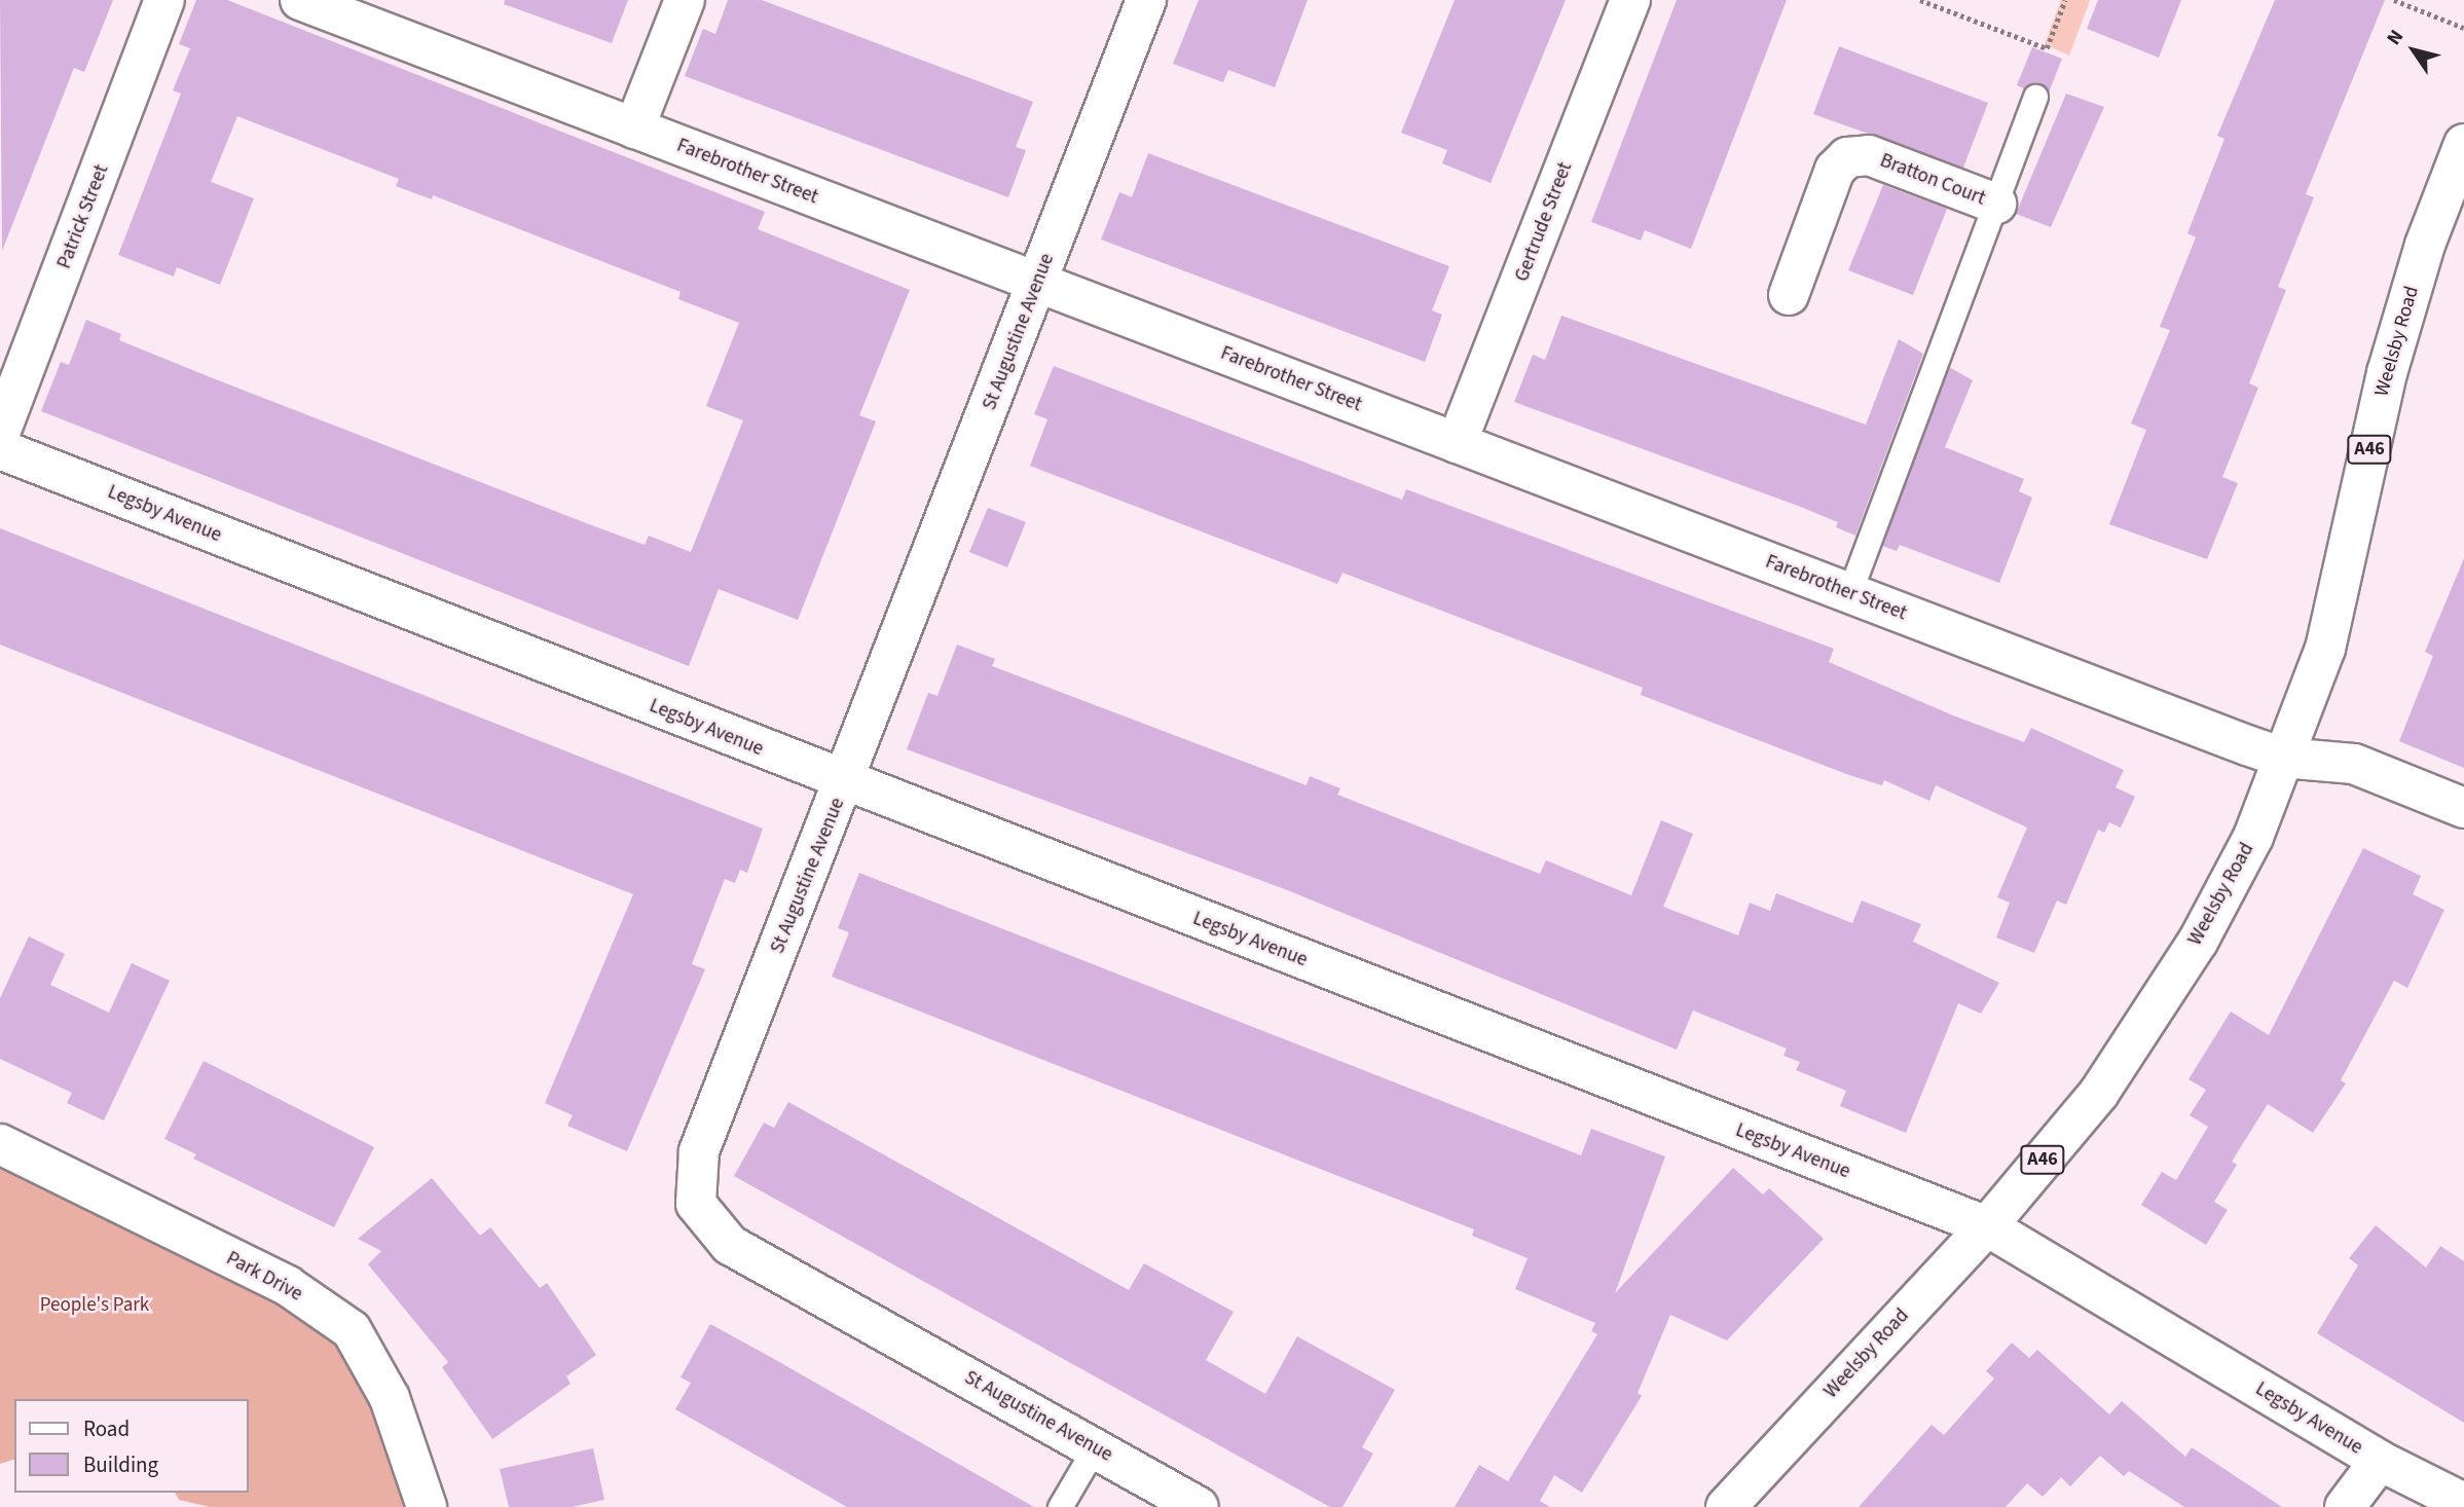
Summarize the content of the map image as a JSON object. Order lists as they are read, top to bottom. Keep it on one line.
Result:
{"streets":{"main road":["Farebrother Street","Bratton Court","Patrick Street","Gertrude Street","St Augustine Avenue","Weelsby Road","A46","Legsby Avenue","Park Drive"]},"crossings":[["Farebrother Street","Gertrude Street"],["Farebrother Street","St Augustine Avenue"],["Farebrother Street","Weelsby Road"],["St Augustine Avenue","Legsby Avenue"],["Weelsby Road","Legsby Avenue"]],"parks":["People's Park"],"legend":["Road","Building"],"north":"top left"}
